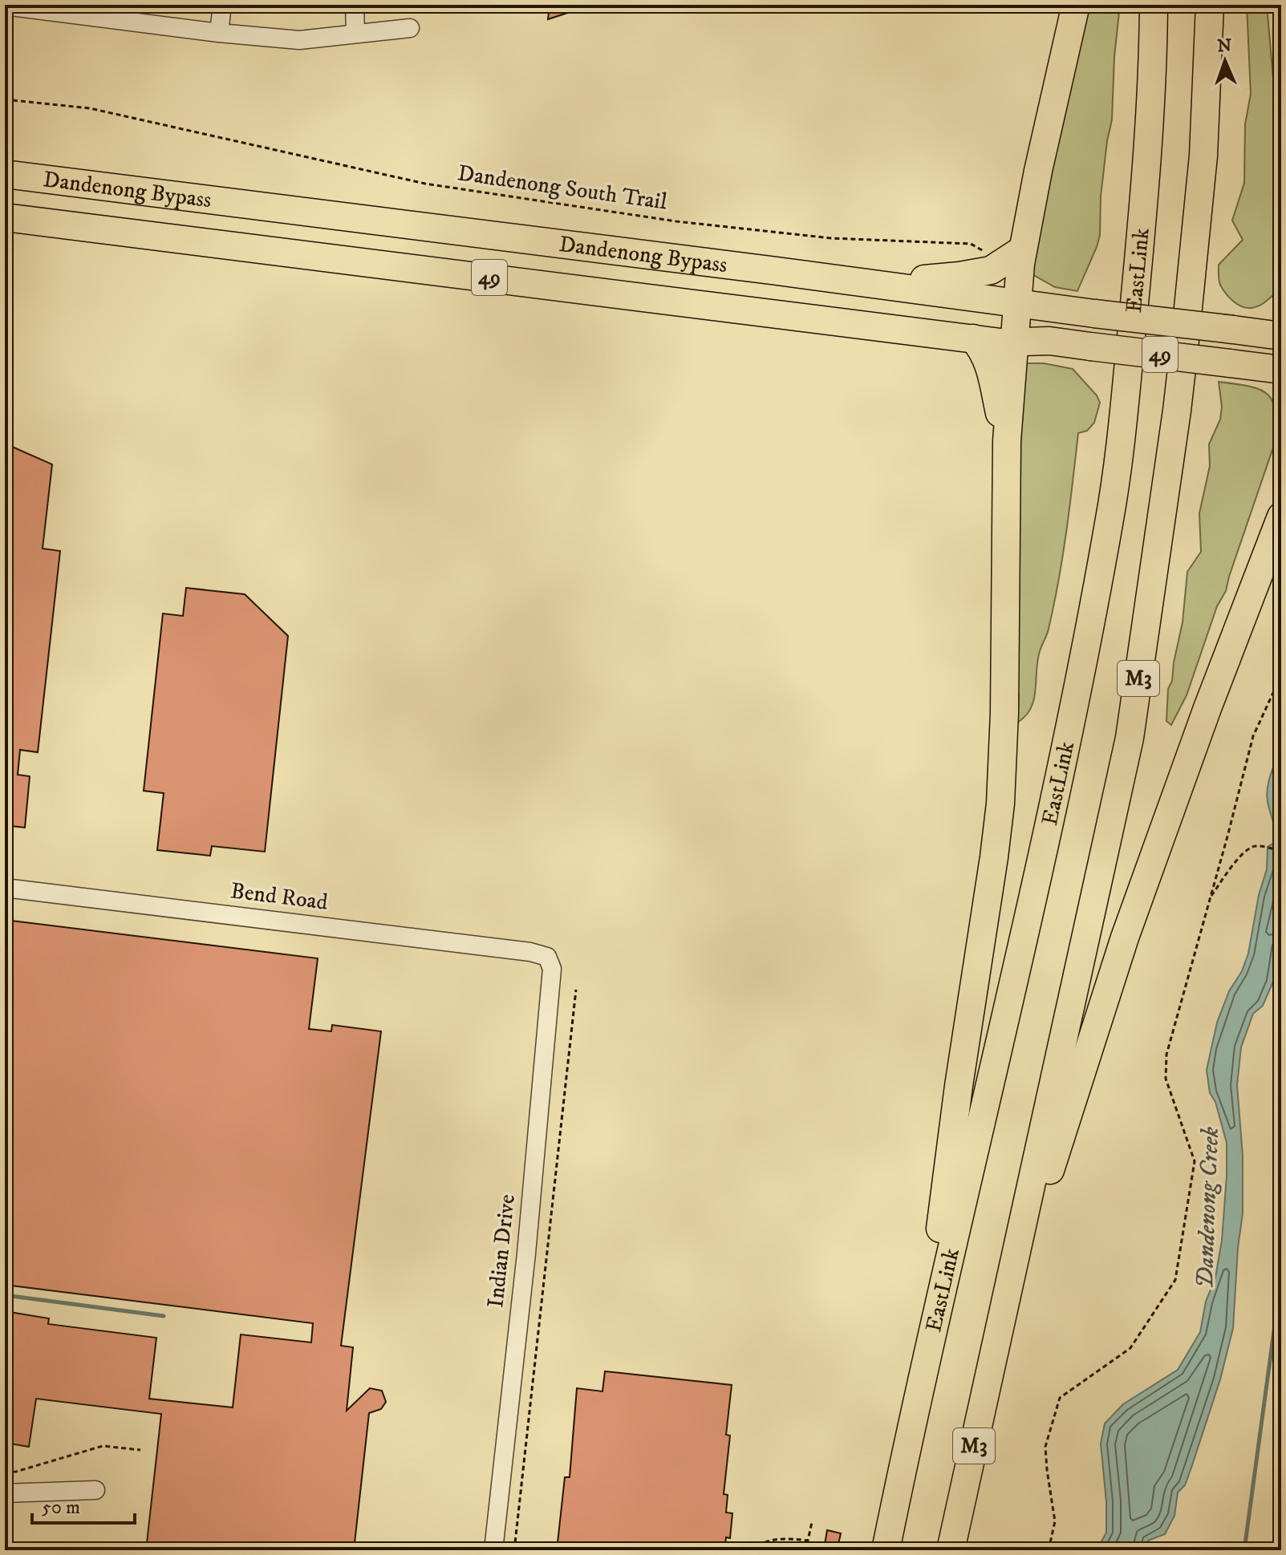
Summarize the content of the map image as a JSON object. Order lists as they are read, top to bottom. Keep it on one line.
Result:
{"streets":{"highway":["Dandenong Bypass","EastLink","49","M3"],"street":["Bend Road","Indian Drive"],"path":["Dandenong South Trail"]},"crossings":[["Bend Road","Indian Drive"]],"water":["Dandenong Creek"],"scale_bar":"50 m","north":"top"}
